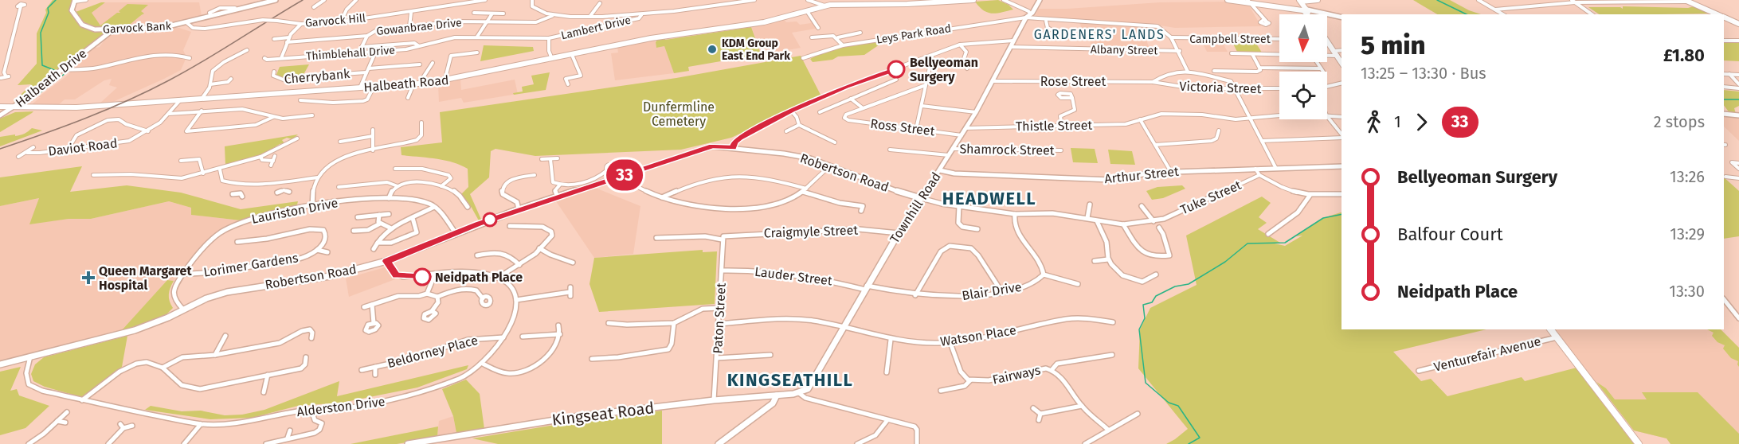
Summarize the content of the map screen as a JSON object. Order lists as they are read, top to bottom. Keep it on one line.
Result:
{"streets":{"main road":["Halbeath Road"],"street":["Garvock Hill","Gowanbrae Drive","Garvock Bank","Lambert Drive","Leys Park Road","Campbell Street","Albany Street","Thimblehall Drive","Cherrybank","Halbeath Drive","Rose Street","Victoria Street","Thistle Street","Ross Street","Daviot Road","Shamrock Street","Robertson Road","Arthur Street","Tuke Street","Townhill Road","Lauriston Drive","Craigmyle Street","Lorimer Gardens","Lauder Street","Blair Drive","Paton Street","Watson Place","Beldorney Place","Venturefair Avenue","Fairways","Alderston Drive","Kingseat Road"]},"crossings":[["Garvock Hill","Garvock Bank"],["Garvock Bank","Halbeath Drive"],["Lambert Drive","Thimblehall Drive"],["Lambert Drive","Halbeath Road"],["Leys Park Road","Townhill Road"],["Albany Street","Townhill Road"],["Thimblehall Drive","Cherrybank"],["Cherrybank","Halbeath Road"],["Halbeath Drive","Halbeath Road"],["Rose Street","Victoria Street"],["Rose Street","Townhill Road"],["Halbeath Road","Daviot Road"],["Thistle Street","Townhill Road"],["Ross Street","Townhill Road"],["Shamrock Street","Townhill Road"],["Robertson Road","Tuke Street"],["Robertson Road","Townhill Road"],["Robertson Road","Lauriston Drive"],["Robertson Road","Alderston Drive"],["Arthur Street","Townhill Road"],["Tuke Street","Townhill Road"],["Townhill Road","Craigmyle Street"],["Townhill Road","Lauder Street"],["Townhill Road","Blair Drive"],["Townhill Road","Watson Place"],["Townhill Road","Kingseat Road"],["Lauriston Drive","Lorimer Gardens"],["Craigmyle Street","Paton Street"],["Lauder Street","Blair Drive"],["Lauder Street","Paton Street"],["Paton Street","Watson Place"],["Paton Street","Kingseat Road"],["Beldorney Place","Alderston Drive"]],"districts":["GARDENERS' LANDS","HEADWELL","KINGSEATHILL"],"parks":["Dunfermline Cemetery"],"places":{"other":["KDM Group East End Park","Bellyeoman Surgery","Neidpath Place"],"health":["Queen Margaret Hospital"]},"lines":["bus line 33"],"north":"bottom","page":{"on_map":"33","heading":["5 min","13:25 – 13:30 · Bus","£1.80"],"legs":["1","33","2 stops"],"list":[{"name":"Bellyeoman Surgery","value":"13:26"},{"name":"Balfour Court","value":"13:29"},{"name":"Neidpath Place","value":"13:30"}]}}
